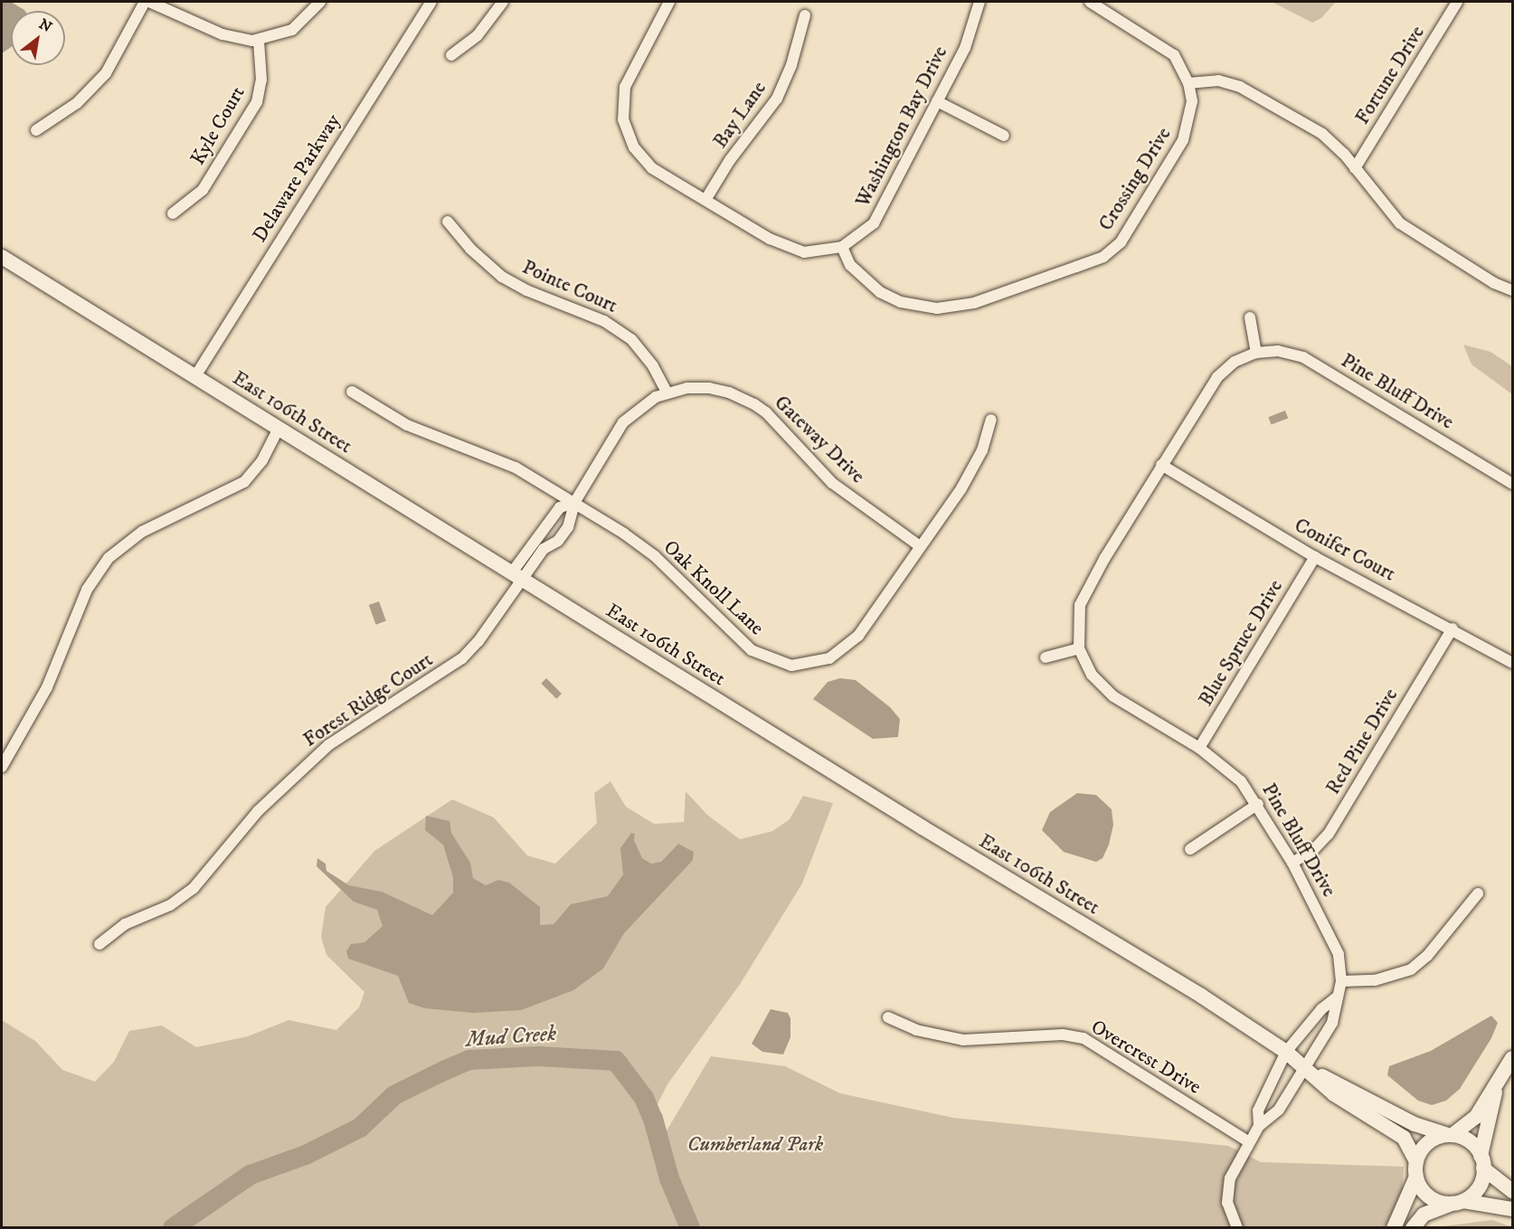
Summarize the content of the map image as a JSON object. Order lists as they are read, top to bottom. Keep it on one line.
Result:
{"streets":{"main road":["East 106th Street"],"street":["Fortune Drive","Bay Lane","Kyle Court","Washington Bay Drive","Delaware Parkway","Crossing Drive","Pointe Court","Pine Bluff Drive","Gateway Drive","Conifer Court","Oak Knoll Lane","Blue Spruce Drive","Forest Ridge Court","Red Pine Drive","Overcrest Drive"]},"crossings":[["Bay Lane","Washington Bay Drive"],["Washington Bay Drive","Crossing Drive"],["Delaware Parkway","East 106th Street"],["Pointe Court","Gateway Drive"],["Pine Bluff Drive","East 106th Street"],["Pine Bluff Drive","Conifer Court"],["Pine Bluff Drive","Blue Spruce Drive"],["Pine Bluff Drive","Red Pine Drive"],["East 106th Street","Gateway Drive"],["East 106th Street","Forest Ridge Court"],["Gateway Drive","Oak Knoll Lane"],["Gateway Drive","Forest Ridge Court"],["Conifer Court","Blue Spruce Drive"],["Conifer Court","Red Pine Drive"]],"water":["Mud Creek"],"parks":["Cumberland Park"],"north":"top right"}
